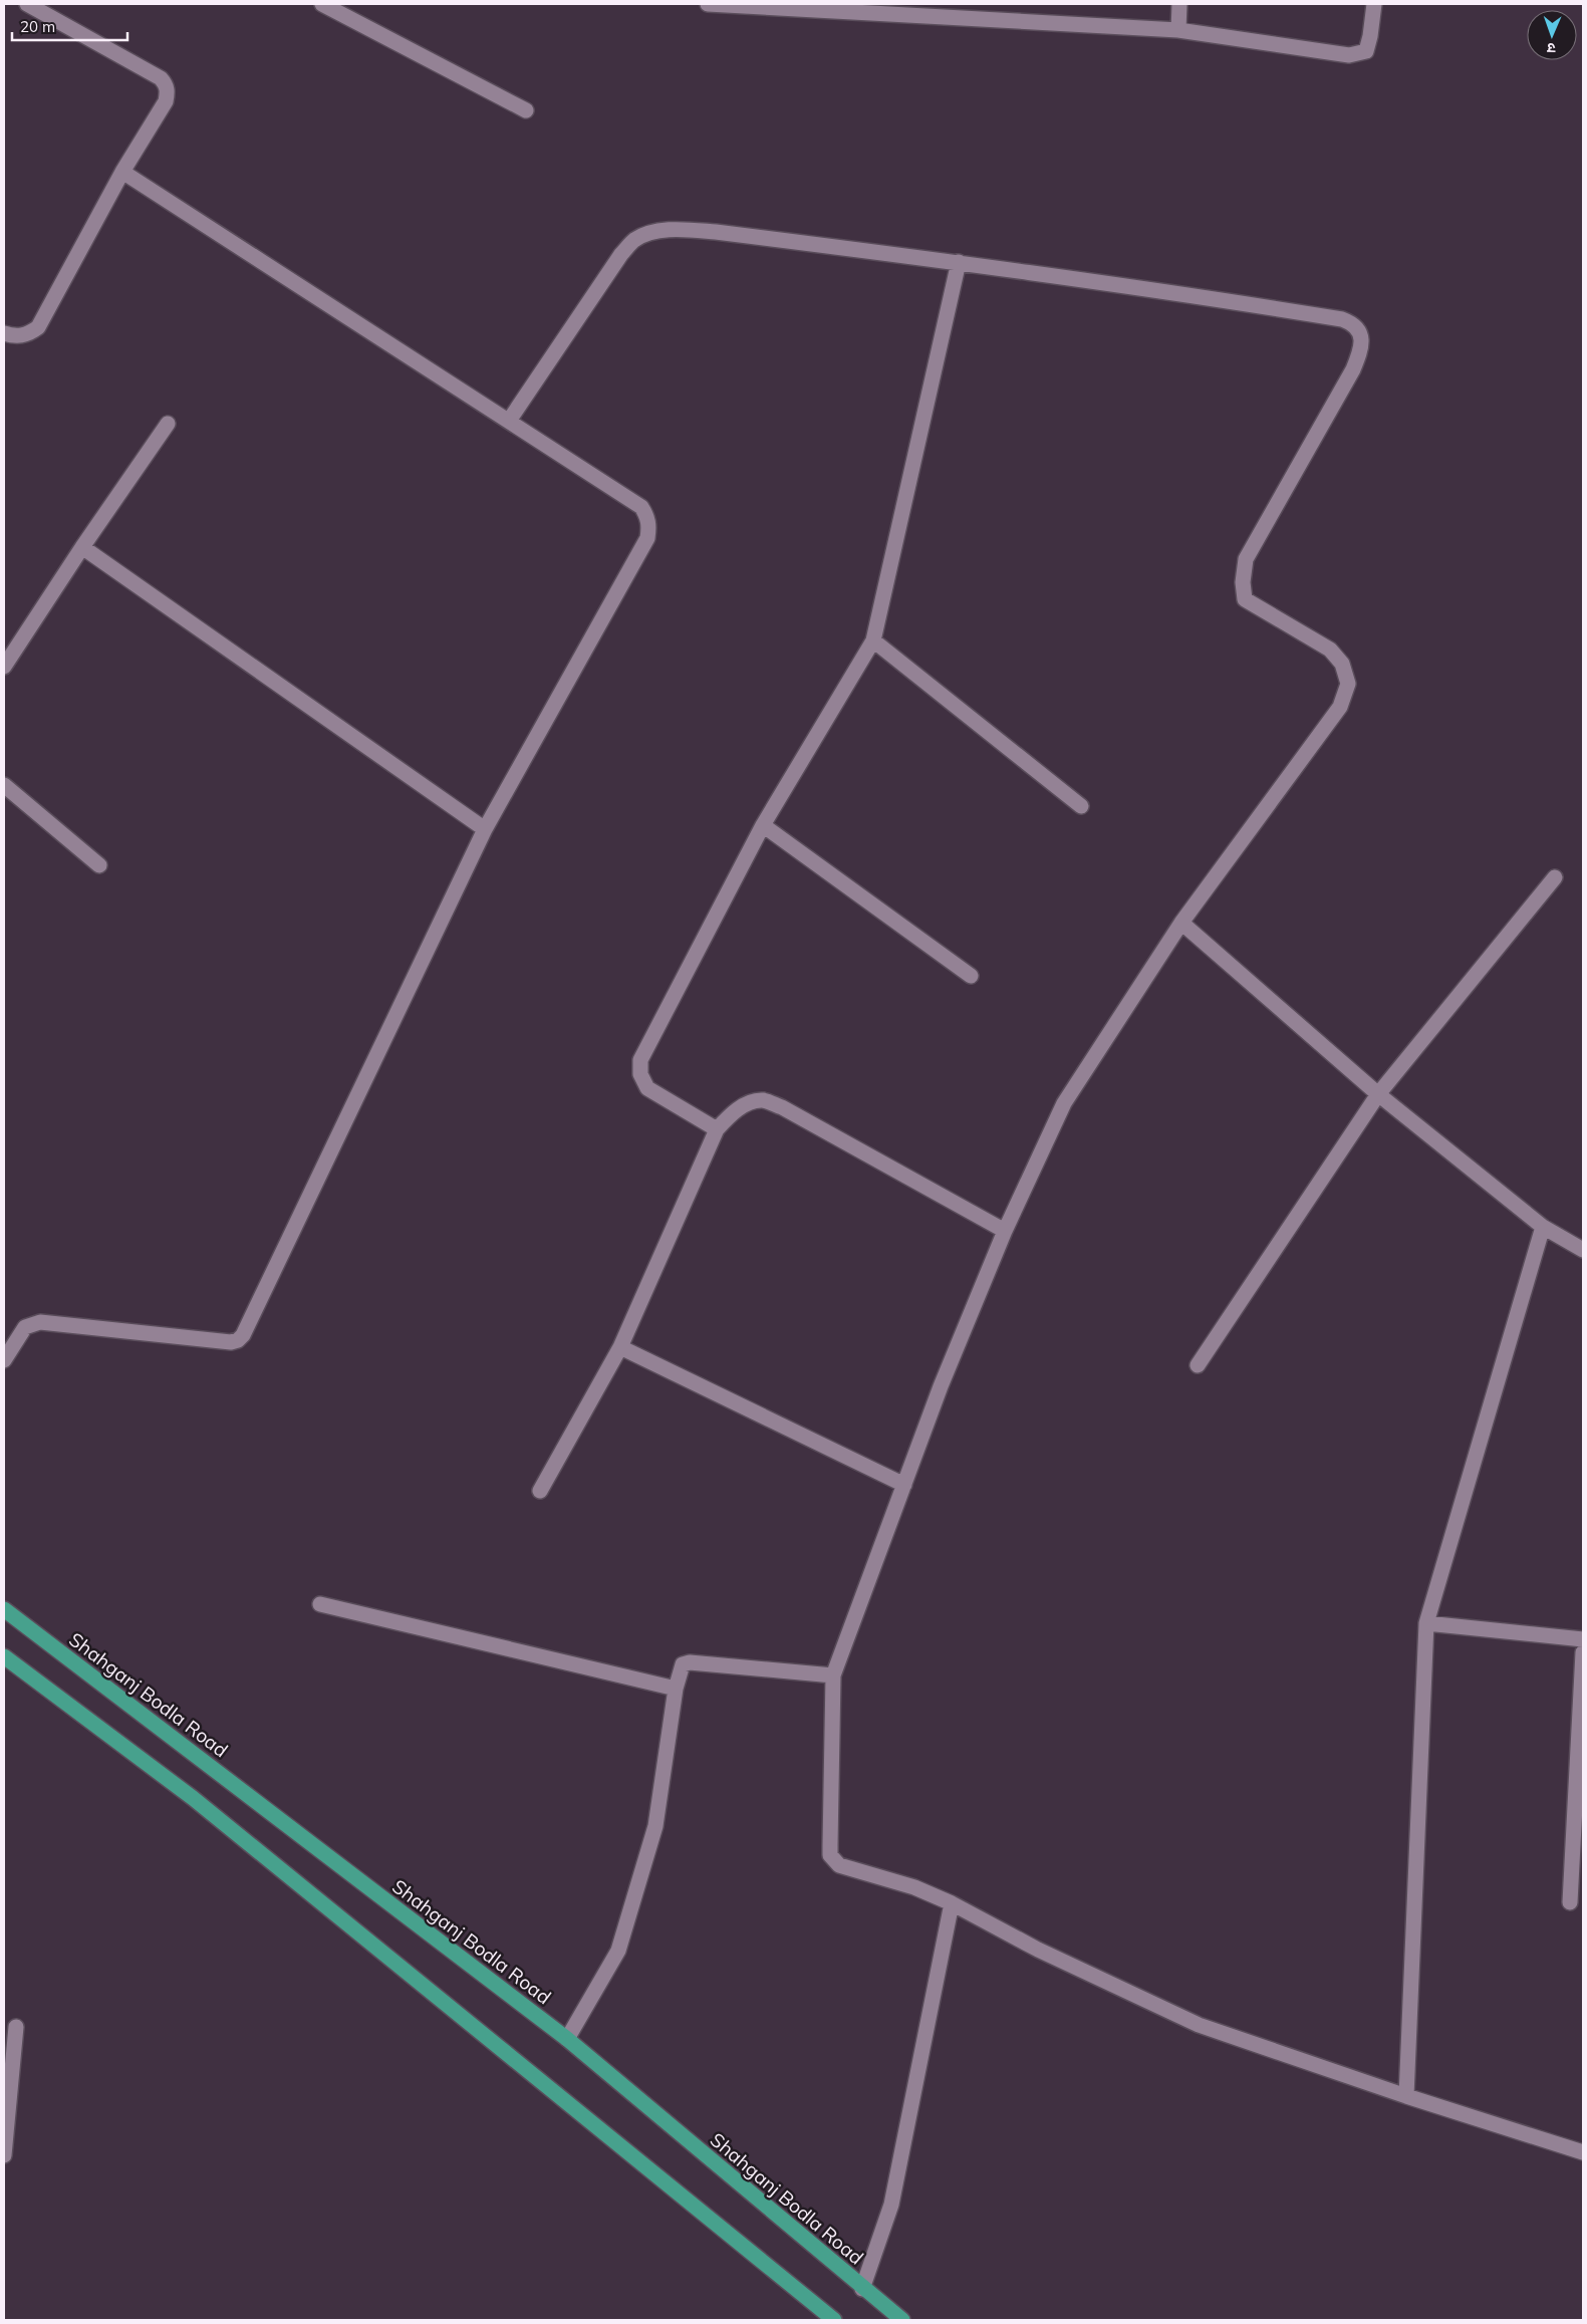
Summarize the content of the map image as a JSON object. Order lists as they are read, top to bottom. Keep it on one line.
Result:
{"streets":{"main road":["Shahganj Bodla Road"]},"scale_bar":"20 m","north":"bottom"}
